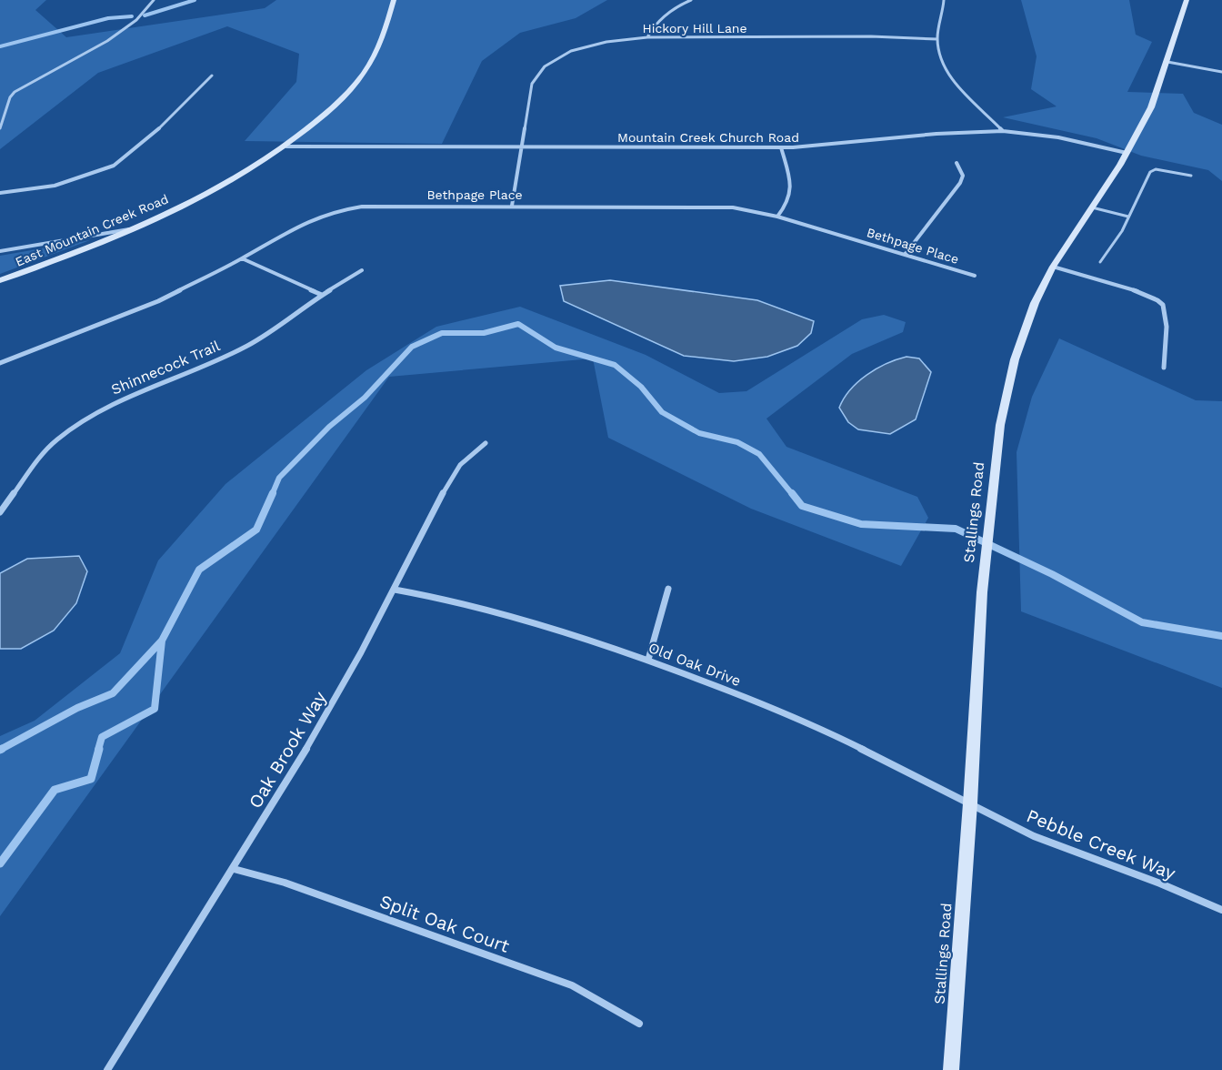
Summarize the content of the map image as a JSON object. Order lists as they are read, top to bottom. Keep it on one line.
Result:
{"streets":{"street":["Hickory Hill Lane","Mountain Creek Church Road","Bethpage Place","East Mountain Creek Road","Shinnecock Trail","Stallings Road","Old Oak Drive","Oak Brook Way","Pebble Creek Way","Split Oak Court"]},"crossings":[["Hickory Hill Lane","Mountain Creek Church Road"],["Hickory Hill Lane","Bethpage Place"],["Mountain Creek Church Road","East Mountain Creek Road"],["Mountain Creek Church Road","Stallings Road"],["Stallings Road","Old Oak Drive"],["Stallings Road","Pebble Creek Way"],["Old Oak Drive","Oak Brook Way"],["Old Oak Drive","Pebble Creek Way"],["Oak Brook Way","Split Oak Court"]]}
